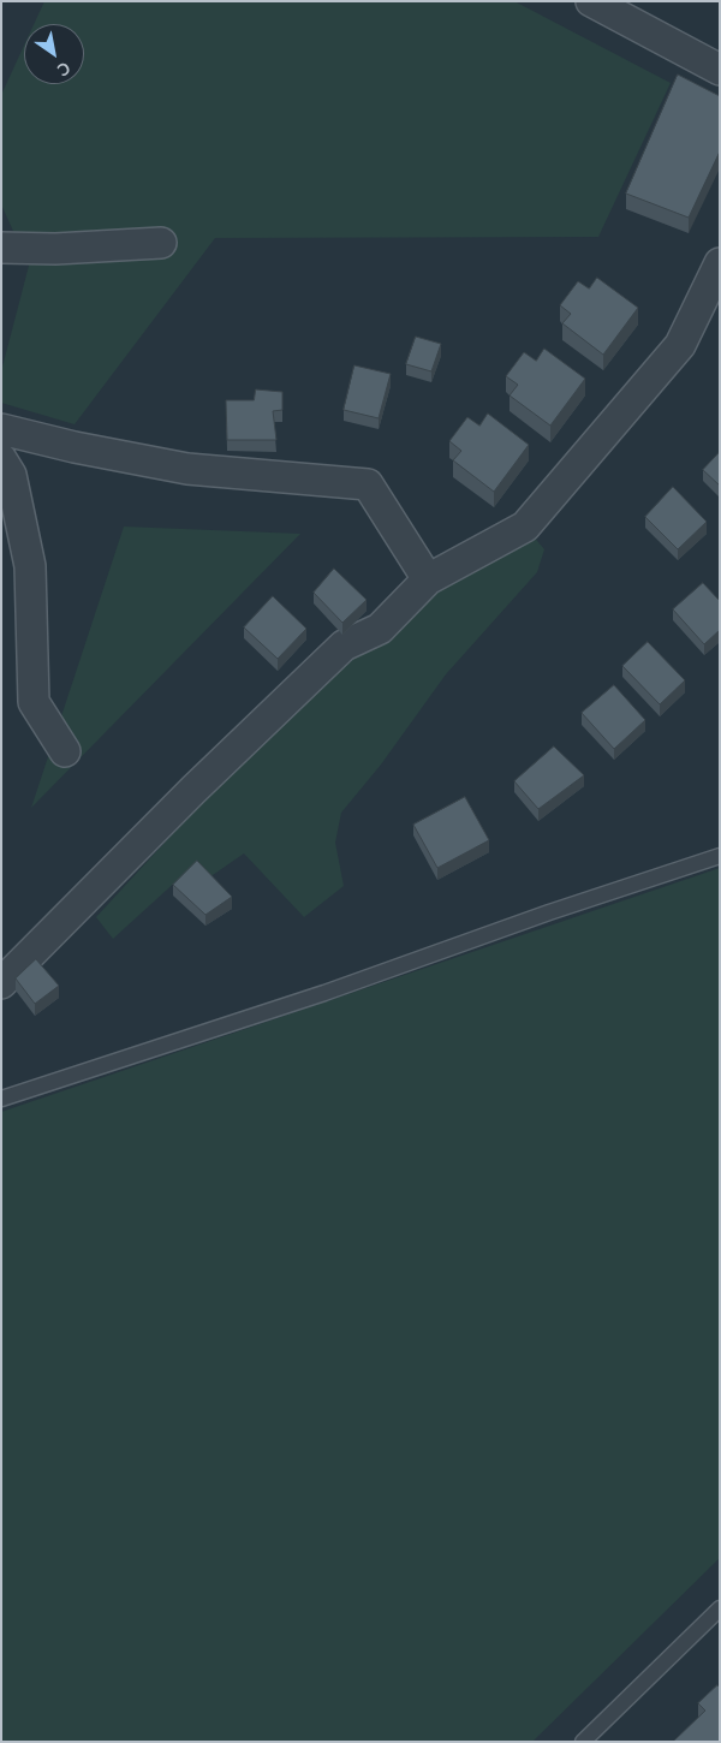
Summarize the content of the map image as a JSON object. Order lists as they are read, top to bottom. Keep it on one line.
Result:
{"north":"bottom right"}
